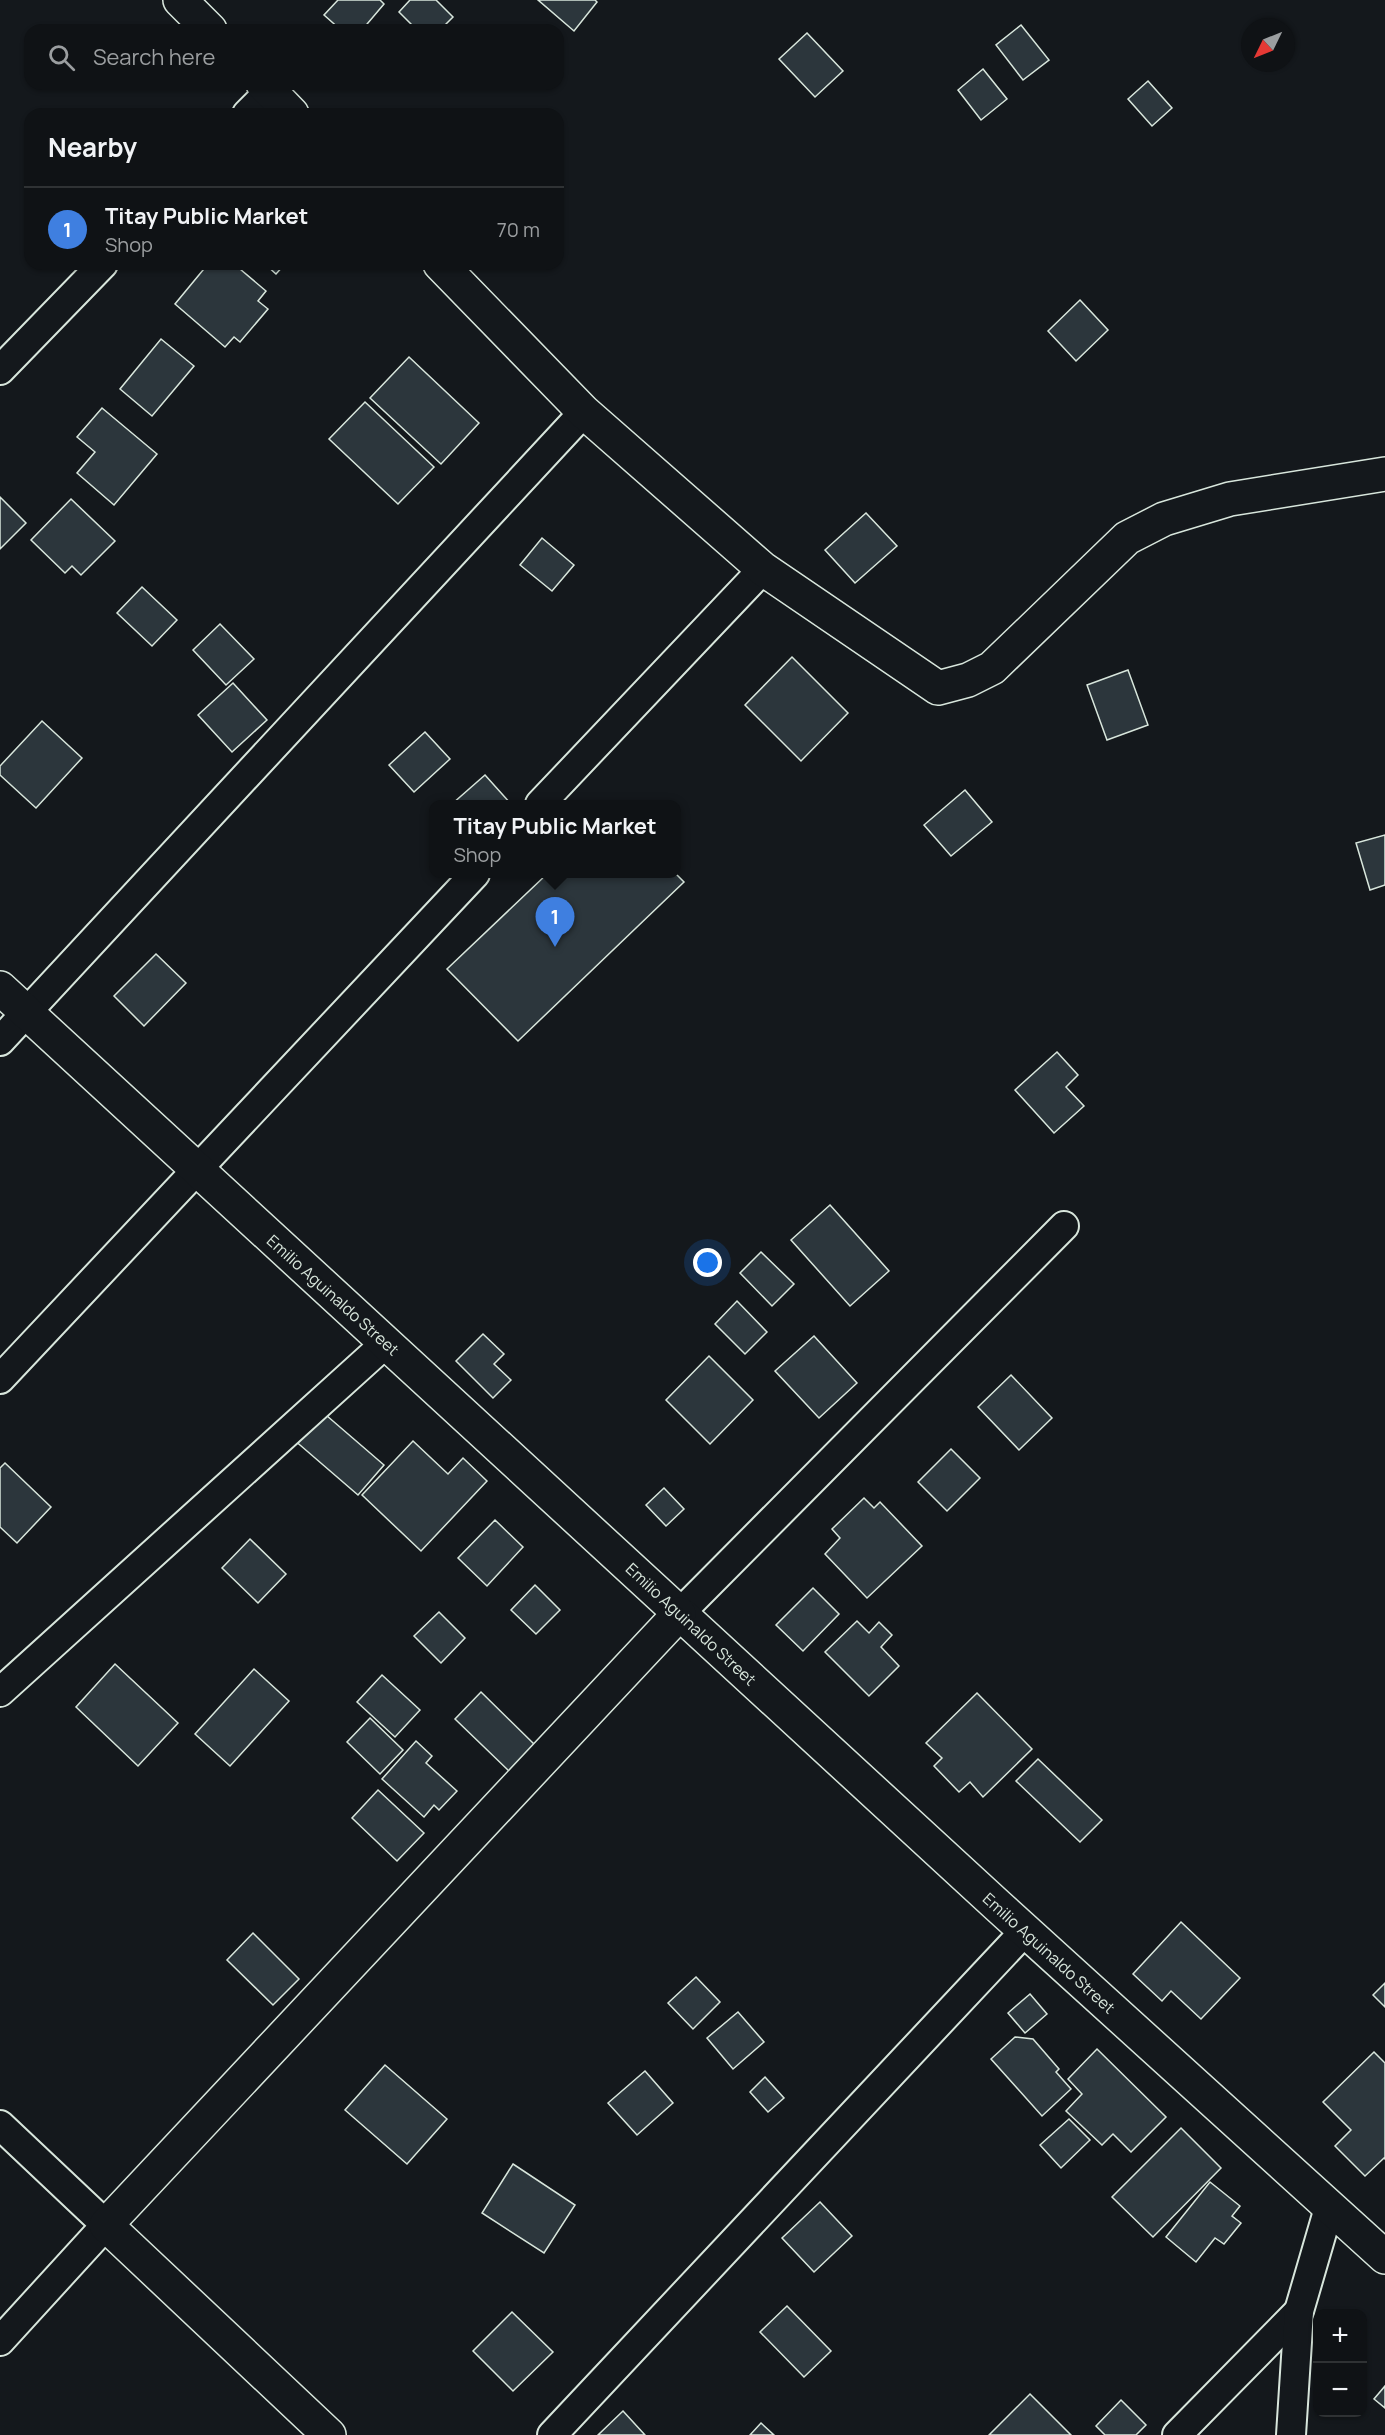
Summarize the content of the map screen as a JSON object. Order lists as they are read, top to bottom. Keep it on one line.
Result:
{"streets":{"street":["Emilio Aguinaldo Street"]},"north":"bottom left","page":{"search":"Search here","heading":"Nearby","list":[{"mark":"1","name":"Titay Public Market","note":"Shop","value":"70 m"}],"popup":["Titay Public Market","Shop"],"pins":"1","map_buttons":["+","−"]}}
